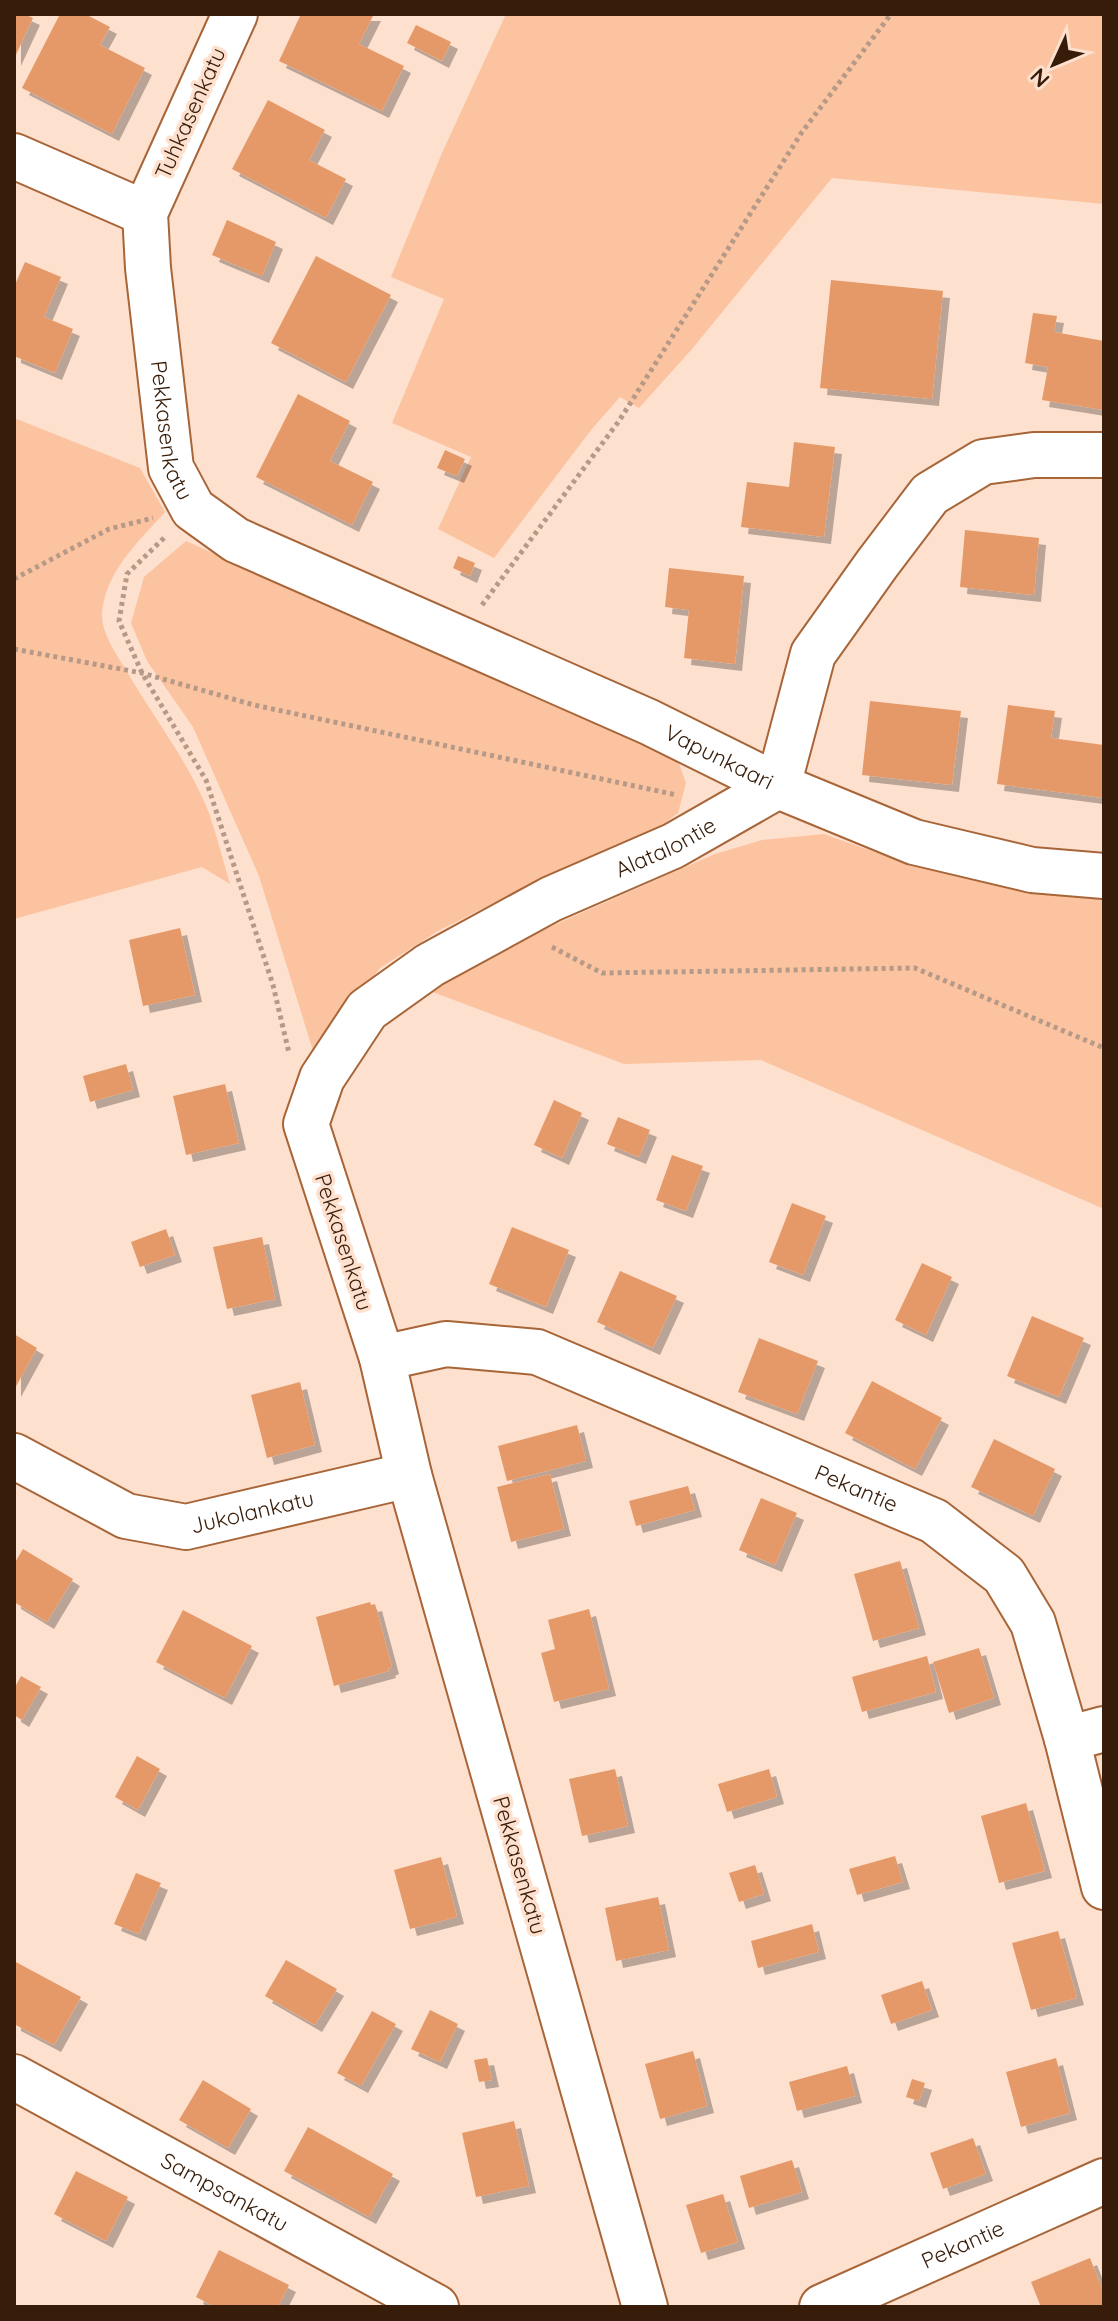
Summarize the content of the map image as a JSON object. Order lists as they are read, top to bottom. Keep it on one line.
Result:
{"streets":{"street":["Tuhkasenkatu","Pekkasenkatu","Vapunkaari","Alatalontie","Pekantie","Jukolankatu","Sampsankatu"]},"crossings":[["Tuhkasenkatu","Pekkasenkatu"],["Pekkasenkatu","Vapunkaari"],["Pekkasenkatu","Alatalontie"],["Pekkasenkatu","Pekantie"],["Pekkasenkatu","Jukolankatu"],["Vapunkaari","Alatalontie"]],"north":"bottom left"}
